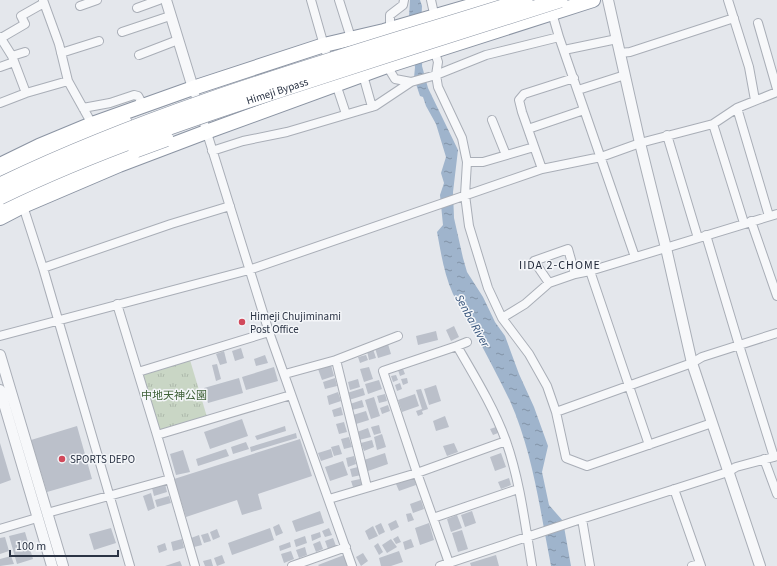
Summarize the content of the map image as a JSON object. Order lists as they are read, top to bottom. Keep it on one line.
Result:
{"streets":{"highway":["Himeji Bypass"]},"districts":["IIDA 2-CHOME"],"water":["Senba River"],"parks":["中地天神公園"],"places":["Himeji Chujiminami Post Office","SPORTS DEPO"],"scale_bar":"100 m"}
